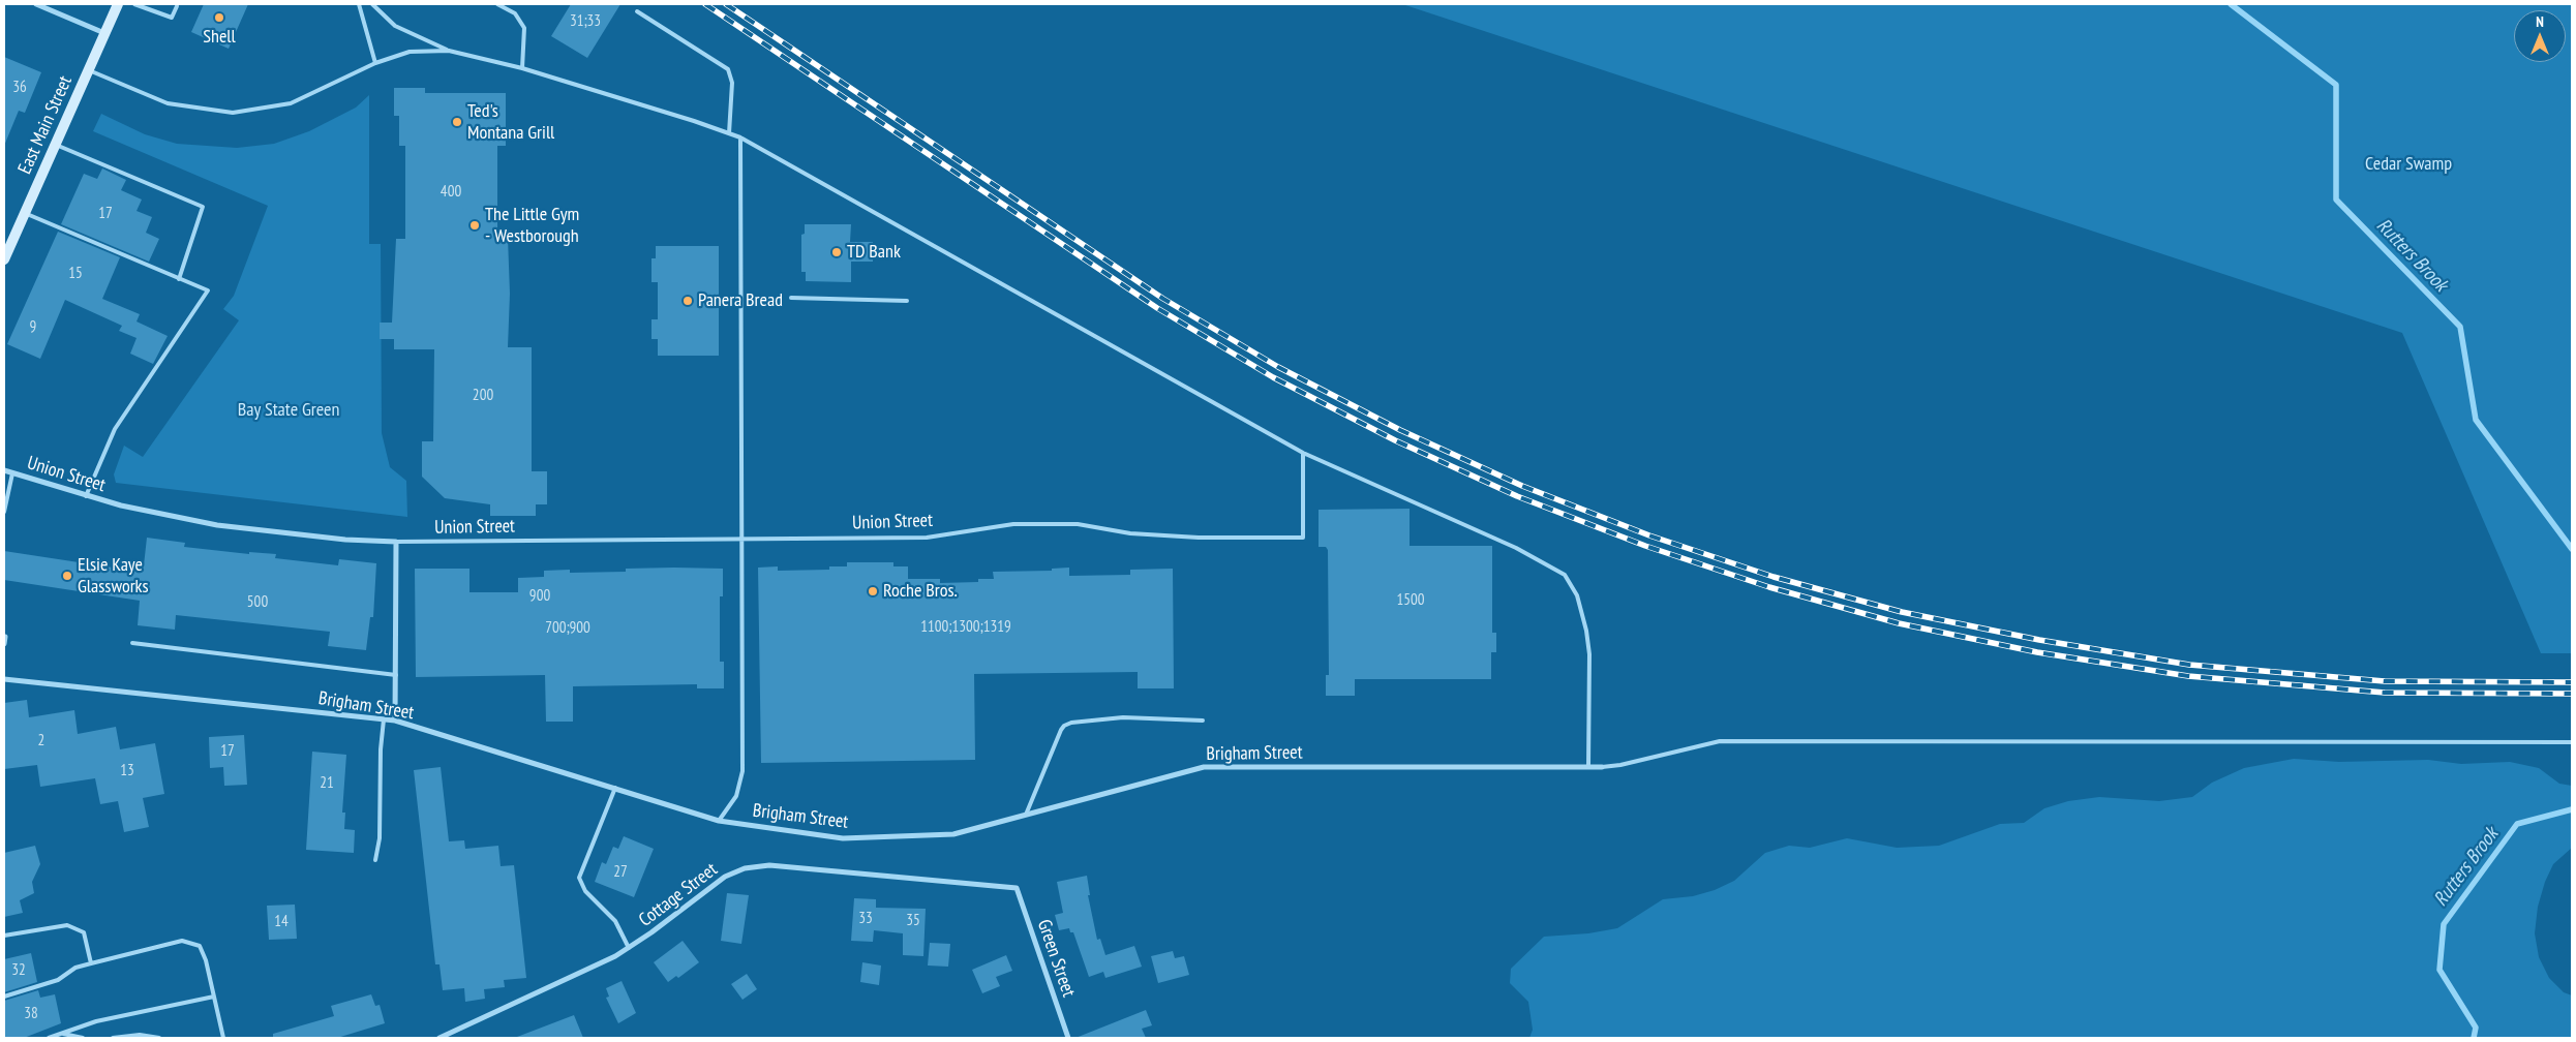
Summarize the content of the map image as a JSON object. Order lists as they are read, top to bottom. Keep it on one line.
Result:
{"streets":{"main road":["East Main Street"],"street":["Union Street","Brigham Street","Cottage Street","Green Street"]},"crossings":[["Cottage Street","Green Street"]],"water":["Rutters Brook"],"parks":["Cedar Swamp","Bay State Green"],"places":["Shell","Ted's Montana Grill","The Little Gym - Westborough","TD Bank","Panera Bread","Elsie Kaye Glassworks","Roche Bros."],"house_numbers":["31;33","36","400","17","15","9","200","900","1500","500","1100;1300;1319","700;900","2","17","13","21","27","33","35","14","32","38"],"north":"top"}
